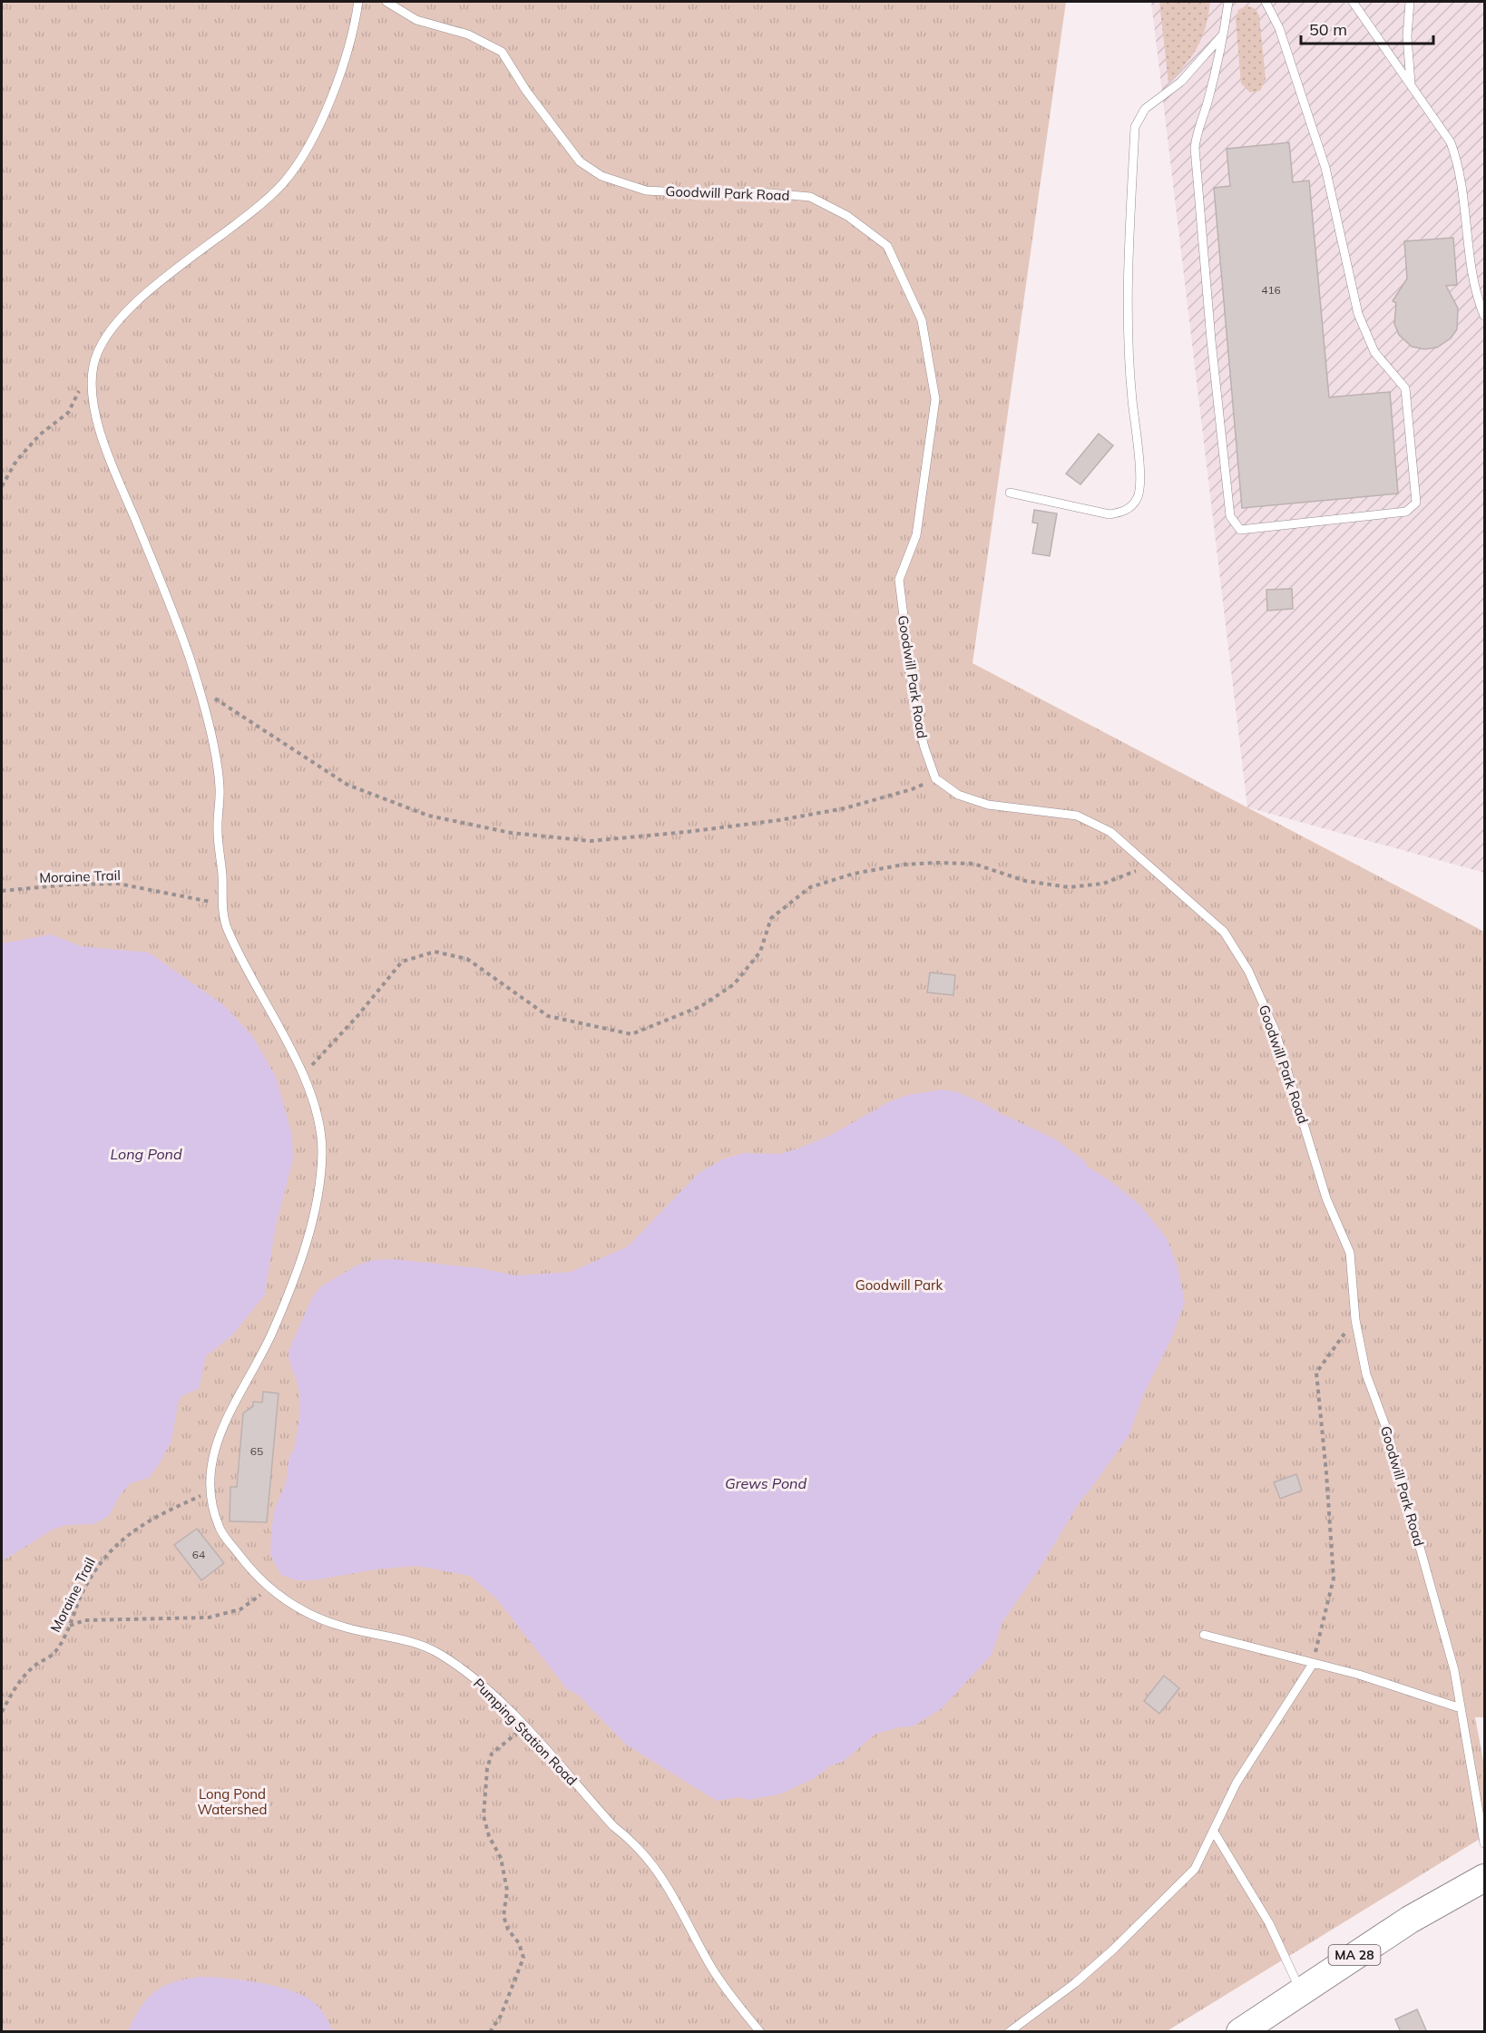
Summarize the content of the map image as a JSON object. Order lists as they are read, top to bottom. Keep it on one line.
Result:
{"streets":{"highway":["MA 28"],"lane":["Goodwill Park Road","Pumping Station Road"],"path":["Moraine Trail"]},"crossings":[["Moraine Trail","Pumping Station Road"]],"water":["Long Pond","Grews Pond"],"parks":["Goodwill Park","Long Pond Watershed"],"house_numbers":["416","65","64"],"scale_bar":"50 m"}
